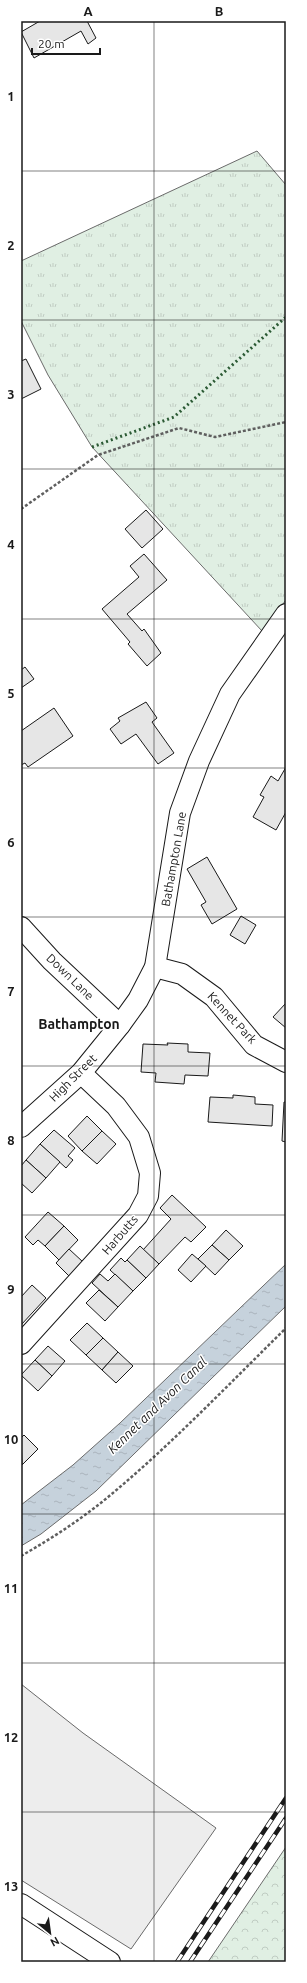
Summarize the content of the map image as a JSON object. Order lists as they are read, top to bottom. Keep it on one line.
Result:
{"streets":{"street":["Bathampton Lane","Down Lane","Kennet Park","High Street","Harbutts"]},"crossings":[["Bathampton Lane","Down Lane"],["Bathampton Lane","Kennet Park"],["Bathampton Lane","High Street"],["Down Lane","High Street"],["High Street","Harbutts"]],"districts":["Bathampton"],"water":["Kennet and Avon Canal"],"scale_bar":"20 m","north":"bottom right","grid":{"columns":["A","B"],"rows":["1","2","3","4","5","6","7","8","9","10","11","12","13"]}}
